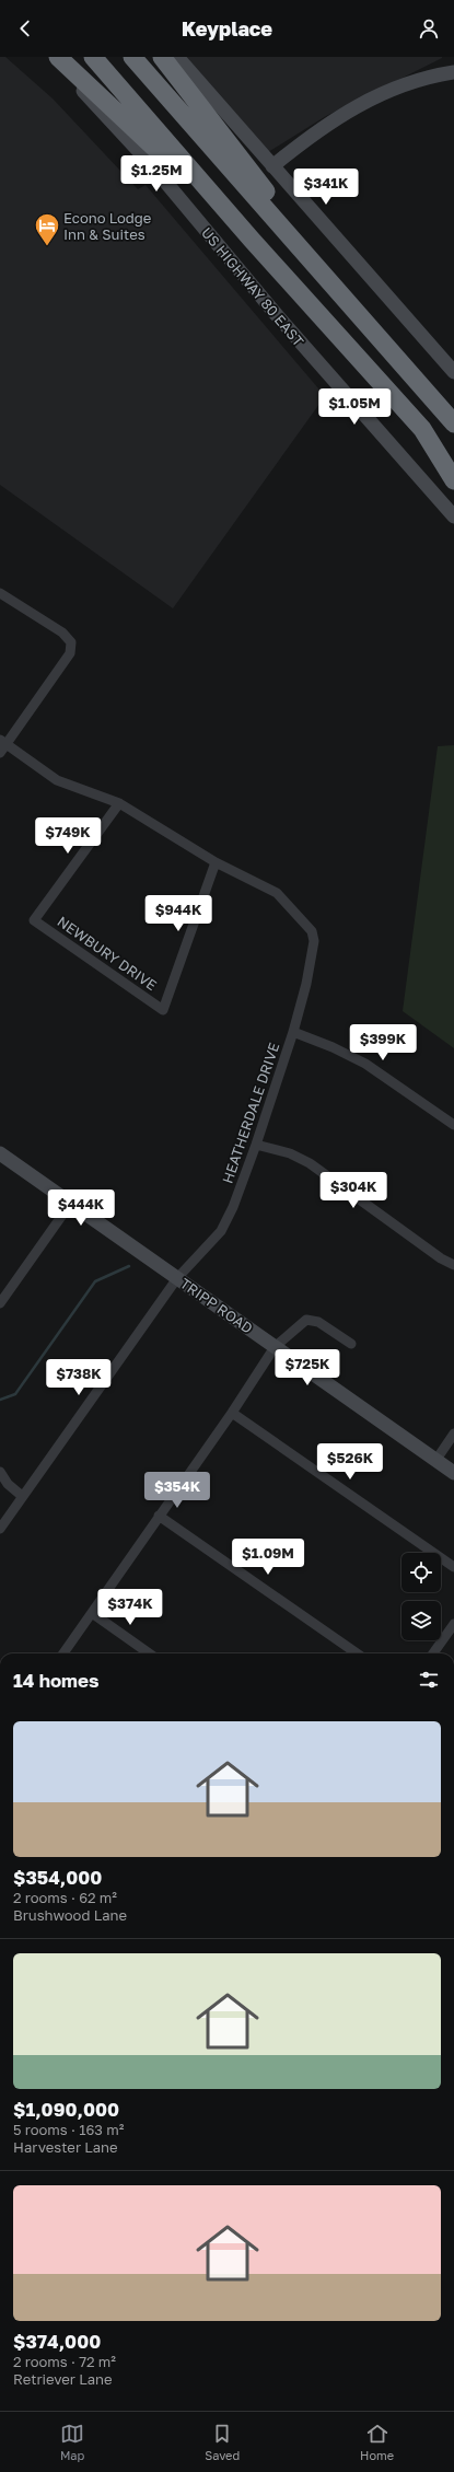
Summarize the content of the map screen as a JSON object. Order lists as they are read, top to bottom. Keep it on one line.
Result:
{"streets":{"main road":["US HIGHWAY 80 EAST","TRIPP ROAD"],"street":["NEWBURY DRIVE","HEATHERDALE DRIVE"]},"crossings":[["NEWBURY DRIVE","HEATHERDALE DRIVE"],["HEATHERDALE DRIVE","TRIPP ROAD"]],"places":{"hotel":["Econo Lodge Inn & Suites"]},"page":{"header":"Keyplace","price":["$1.25M","$341K","$1.05M","$749K","$944K","$399K","$304K","$444K","$725K","$738K","$526K","$354K","$1.09M","$374K"],"heading":"14 homes","list":[{"name":"$354,000","note":"2 rooms · 62 m² · Brushwood Lane"},{"name":"$1,090,000","note":"5 rooms · 163 m² · Harvester Lane"},{"name":"$374,000","note":"2 rooms · 72 m² · Retriever Lane"}],"tabs":["Map","Saved","Home"]}}
